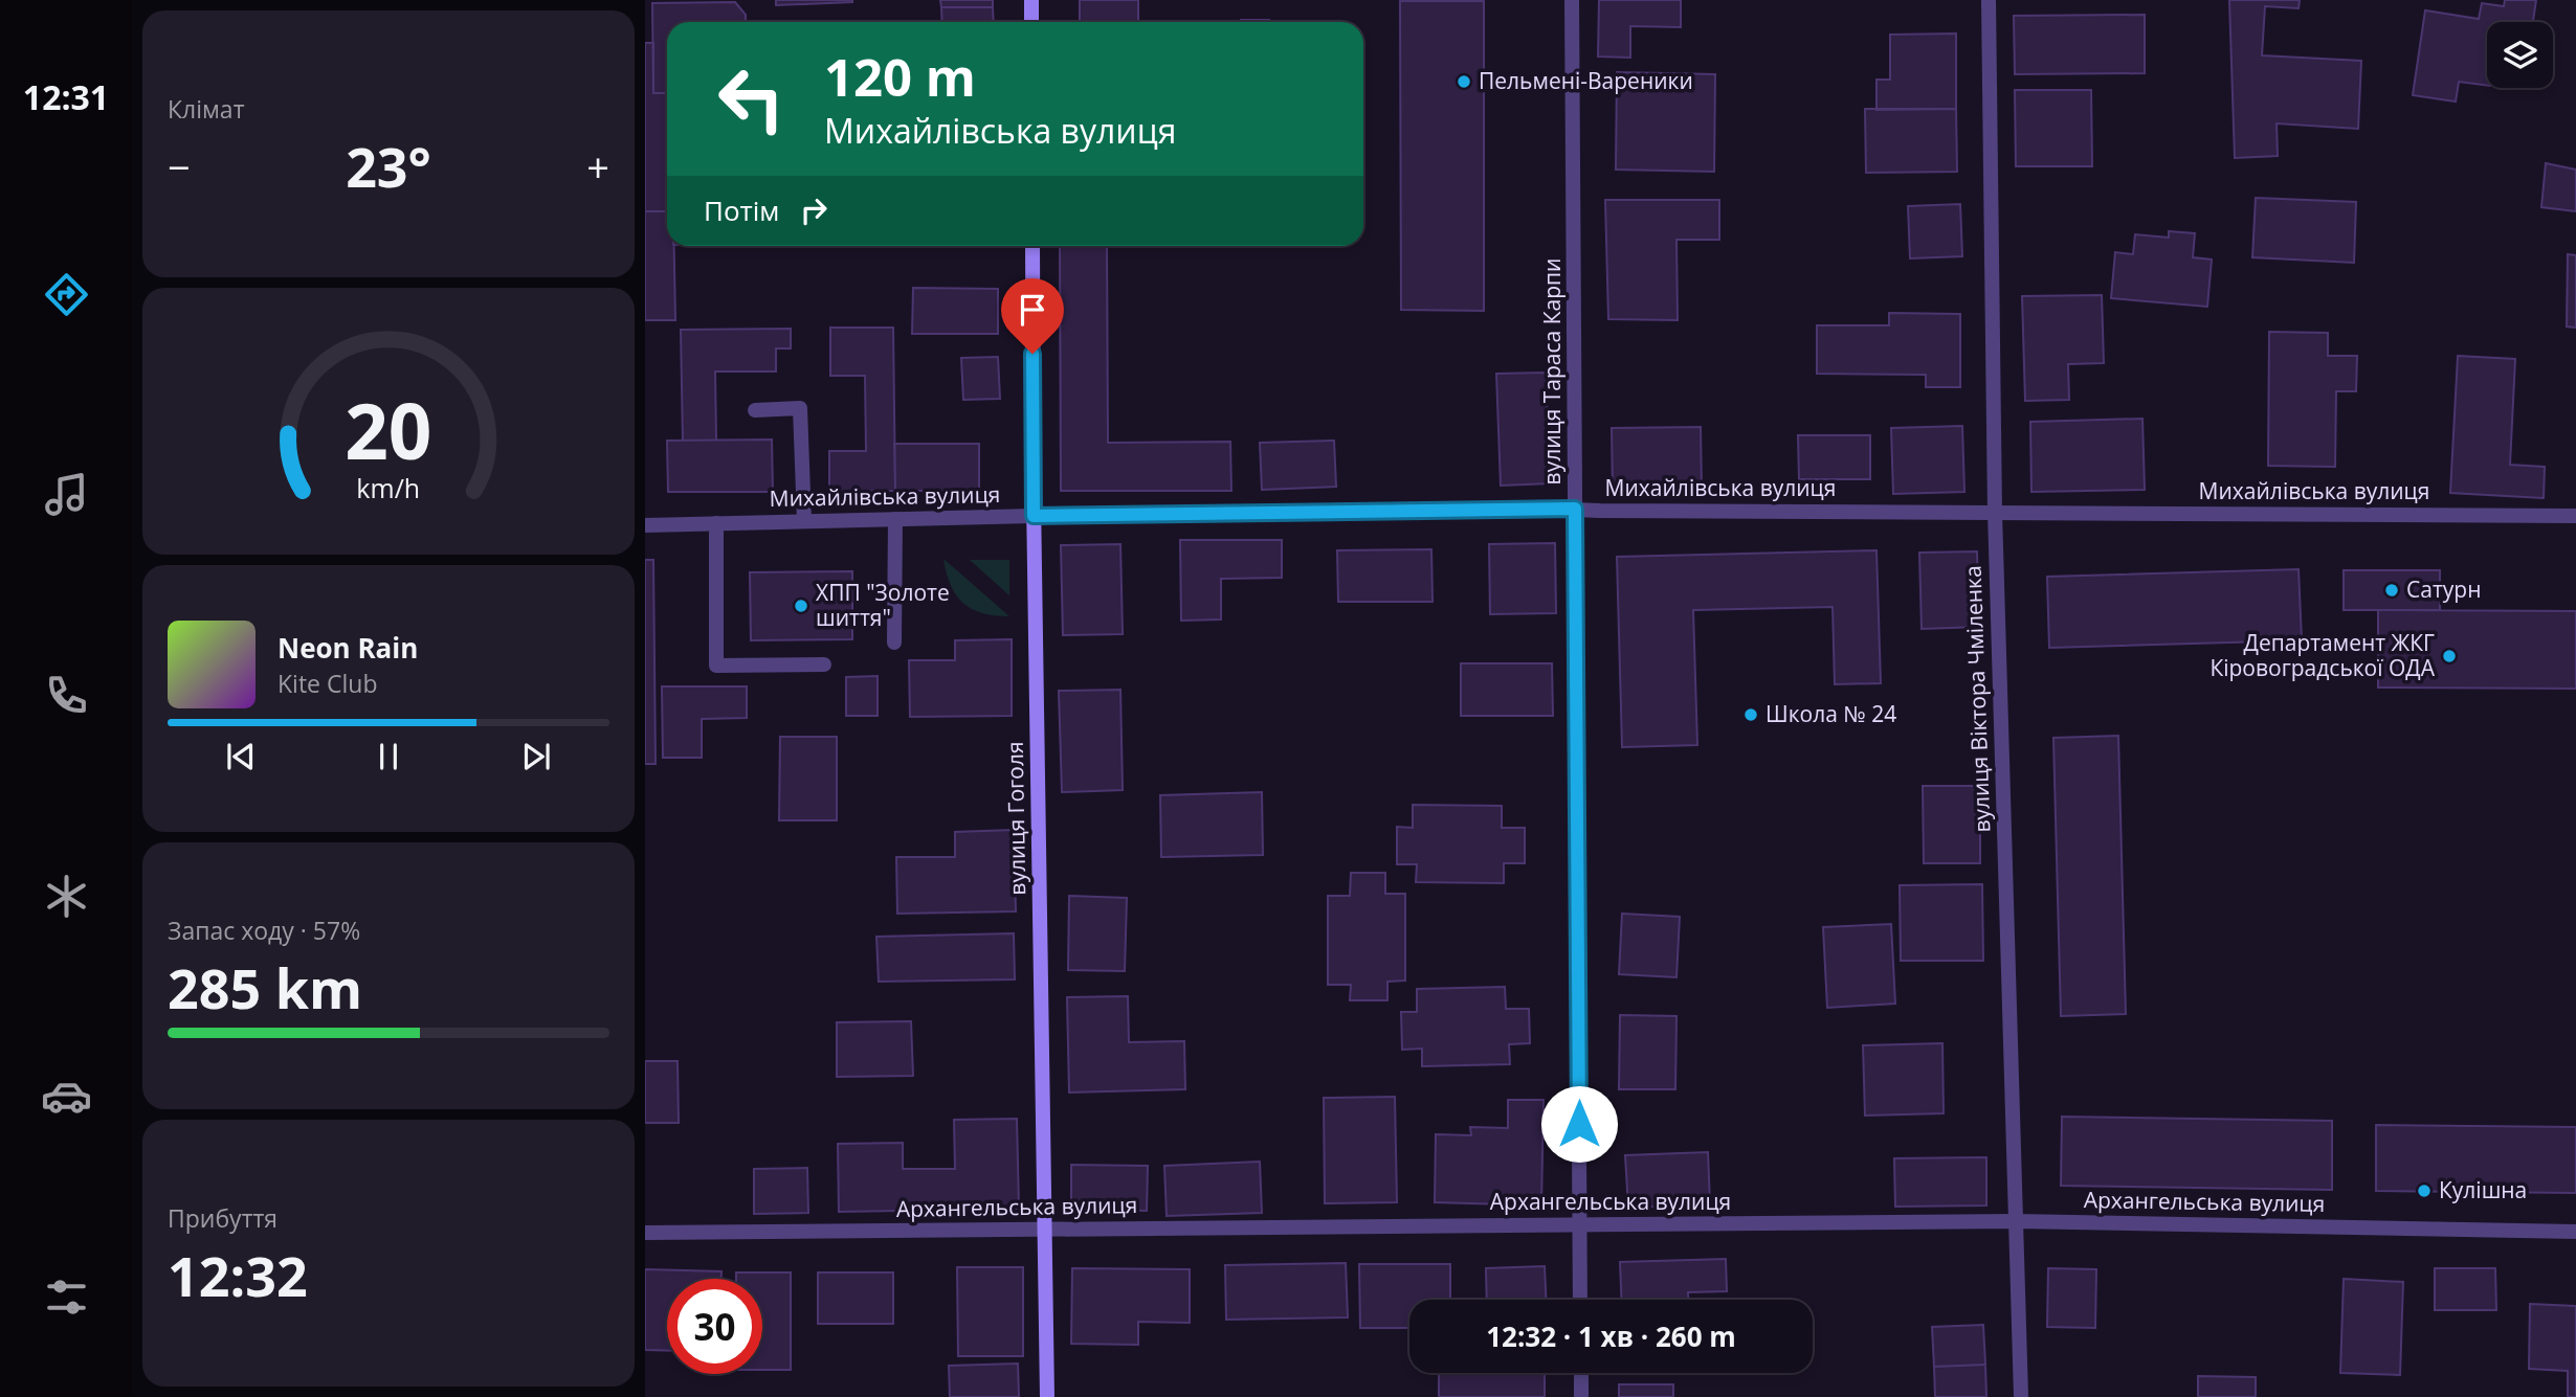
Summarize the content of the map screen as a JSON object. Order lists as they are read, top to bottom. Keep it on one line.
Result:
{"streets":{"main road":["вулиця Гоголя"],"street":["вулиця Тараса Карпи","Михайлівська вулиця","вулиця Віктора Чміленка","Архангельська вулиця"]},"crossings":[["вулиця Тараса Карпи","Михайлівська вулиця"],["вулиця Тараса Карпи","Архангельська вулиця"],["Михайлівська вулиця","вулиця Віктора Чміленка"],["Михайлівська вулиця","вулиця Гоголя"],["вулиця Віктора Чміленка","Архангельська вулиця"],["вулиця Гоголя","Архангельська вулиця"]],"places":["Пельмені-Вареники","Сатурн","ХПП \"Золоте шиття\"","Департамент ЖКГ Кіровоградської ОДА","Школа № 24","Кулішна"],"page":{"tabs":"12:31","tile":["Клімат",["Запас ходу · 57%","285 km"],["Прибуття","12:32"]],"turn":["120 m","Михайлівська вулиця"],"heat":["−","23°","+"],"then":"Потім","song":["Neon Rain","Kite Club"],"limit":"30","trip":"12:32 · 1 хв · 260 m","gauge":["20","km/h"]}}
